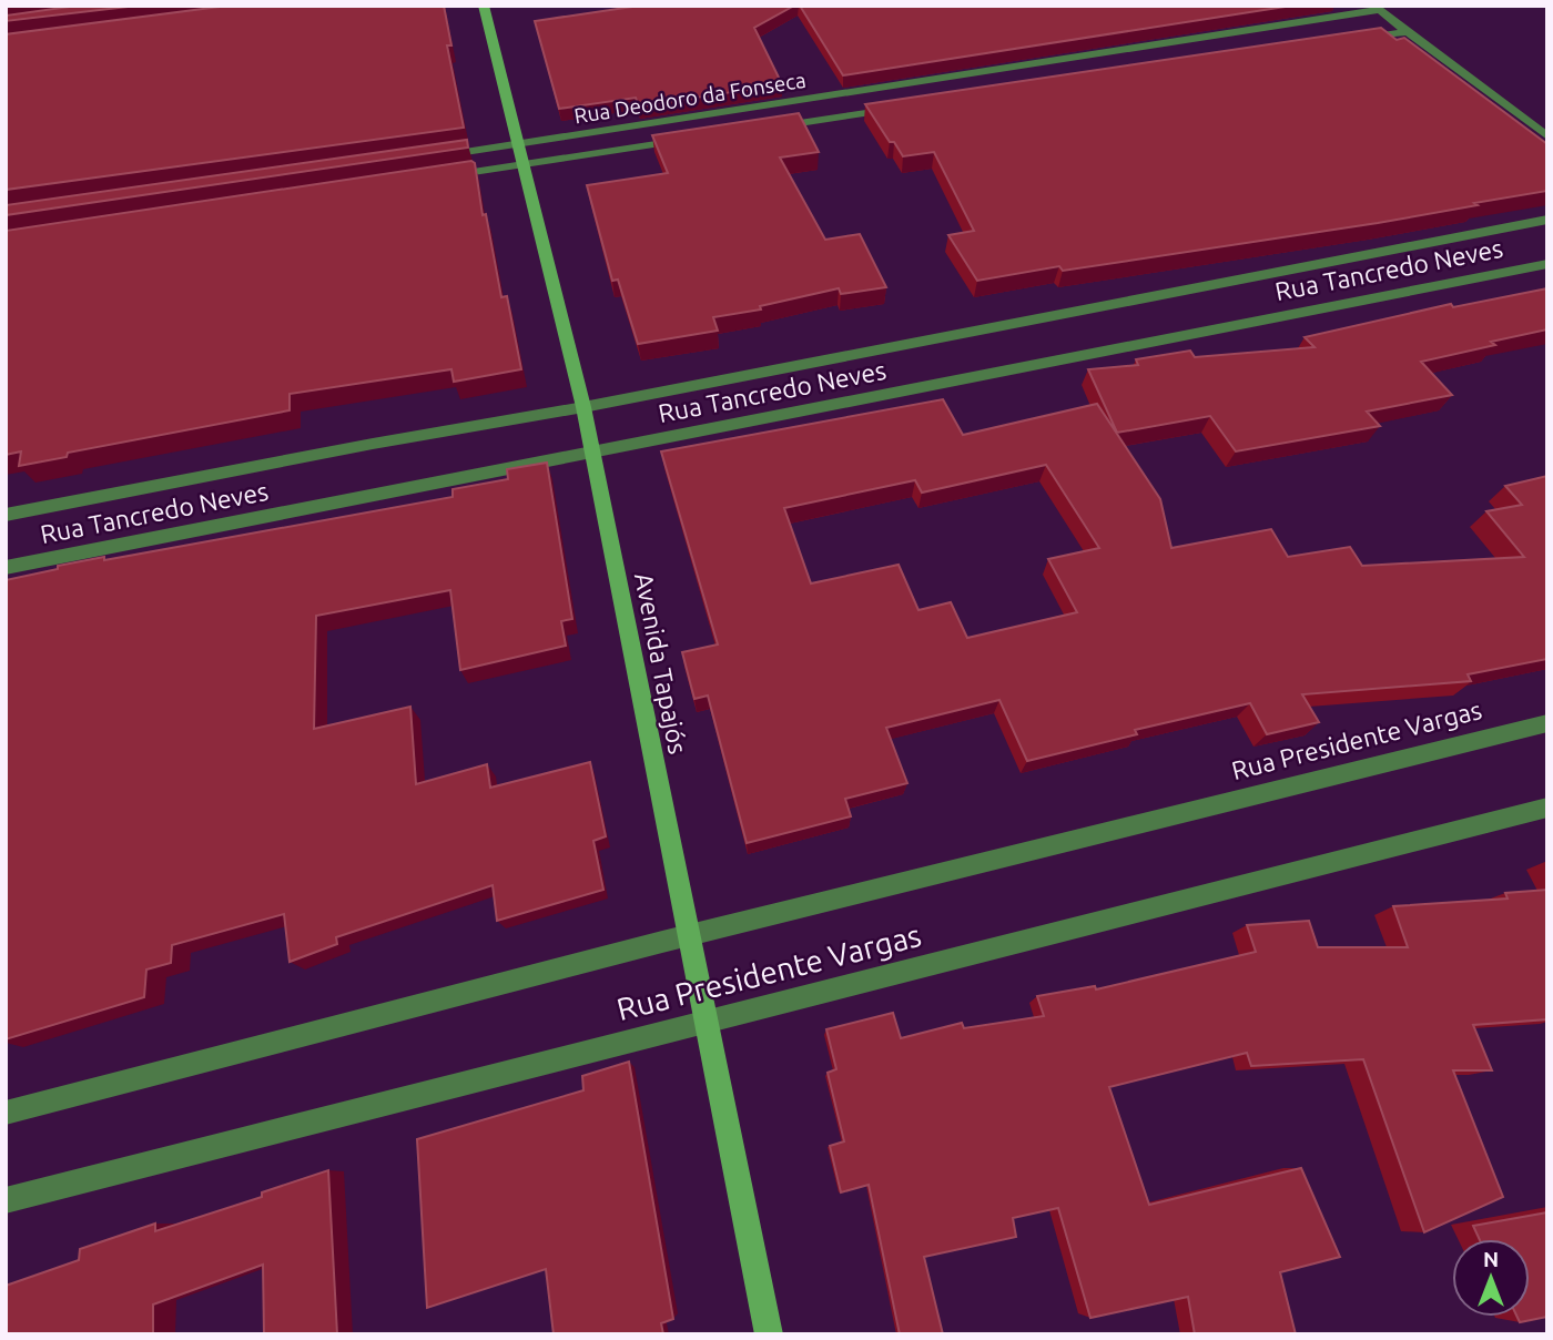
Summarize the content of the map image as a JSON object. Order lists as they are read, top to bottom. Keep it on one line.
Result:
{"streets":{"street":["Rua Deodoro da Fonseca","Rua Tancredo Neves","Avenida Tapajós","Rua Presidente Vargas"]},"crossings":[["Rua Deodoro da Fonseca","Avenida Tapajós"],["Rua Tancredo Neves","Avenida Tapajós"],["Avenida Tapajós","Rua Presidente Vargas"]],"north":"top"}
